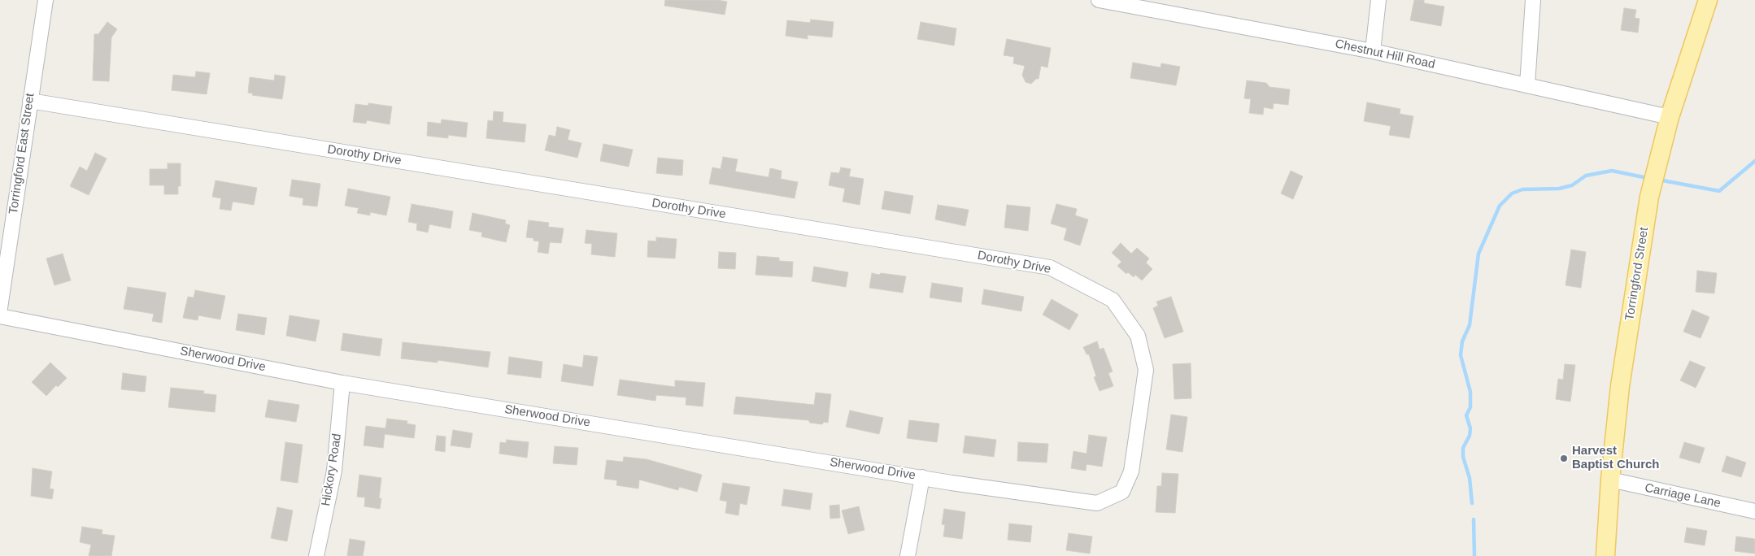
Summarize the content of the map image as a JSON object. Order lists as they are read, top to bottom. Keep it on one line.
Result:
{"streets":{"main road":["Torringford Street"],"street":["Chestnut Hill Road","Torringford East Street","Dorothy Drive","Sherwood Drive","Hickory Road","Carriage Lane"]},"crossings":[["Chestnut Hill Road","Torringford Street"],["Torringford East Street","Dorothy Drive"],["Dorothy Drive","Sherwood Drive"],["Torringford Street","Carriage Lane"],["Sherwood Drive","Hickory Road"]],"places":["Harvest Baptist Church"]}
